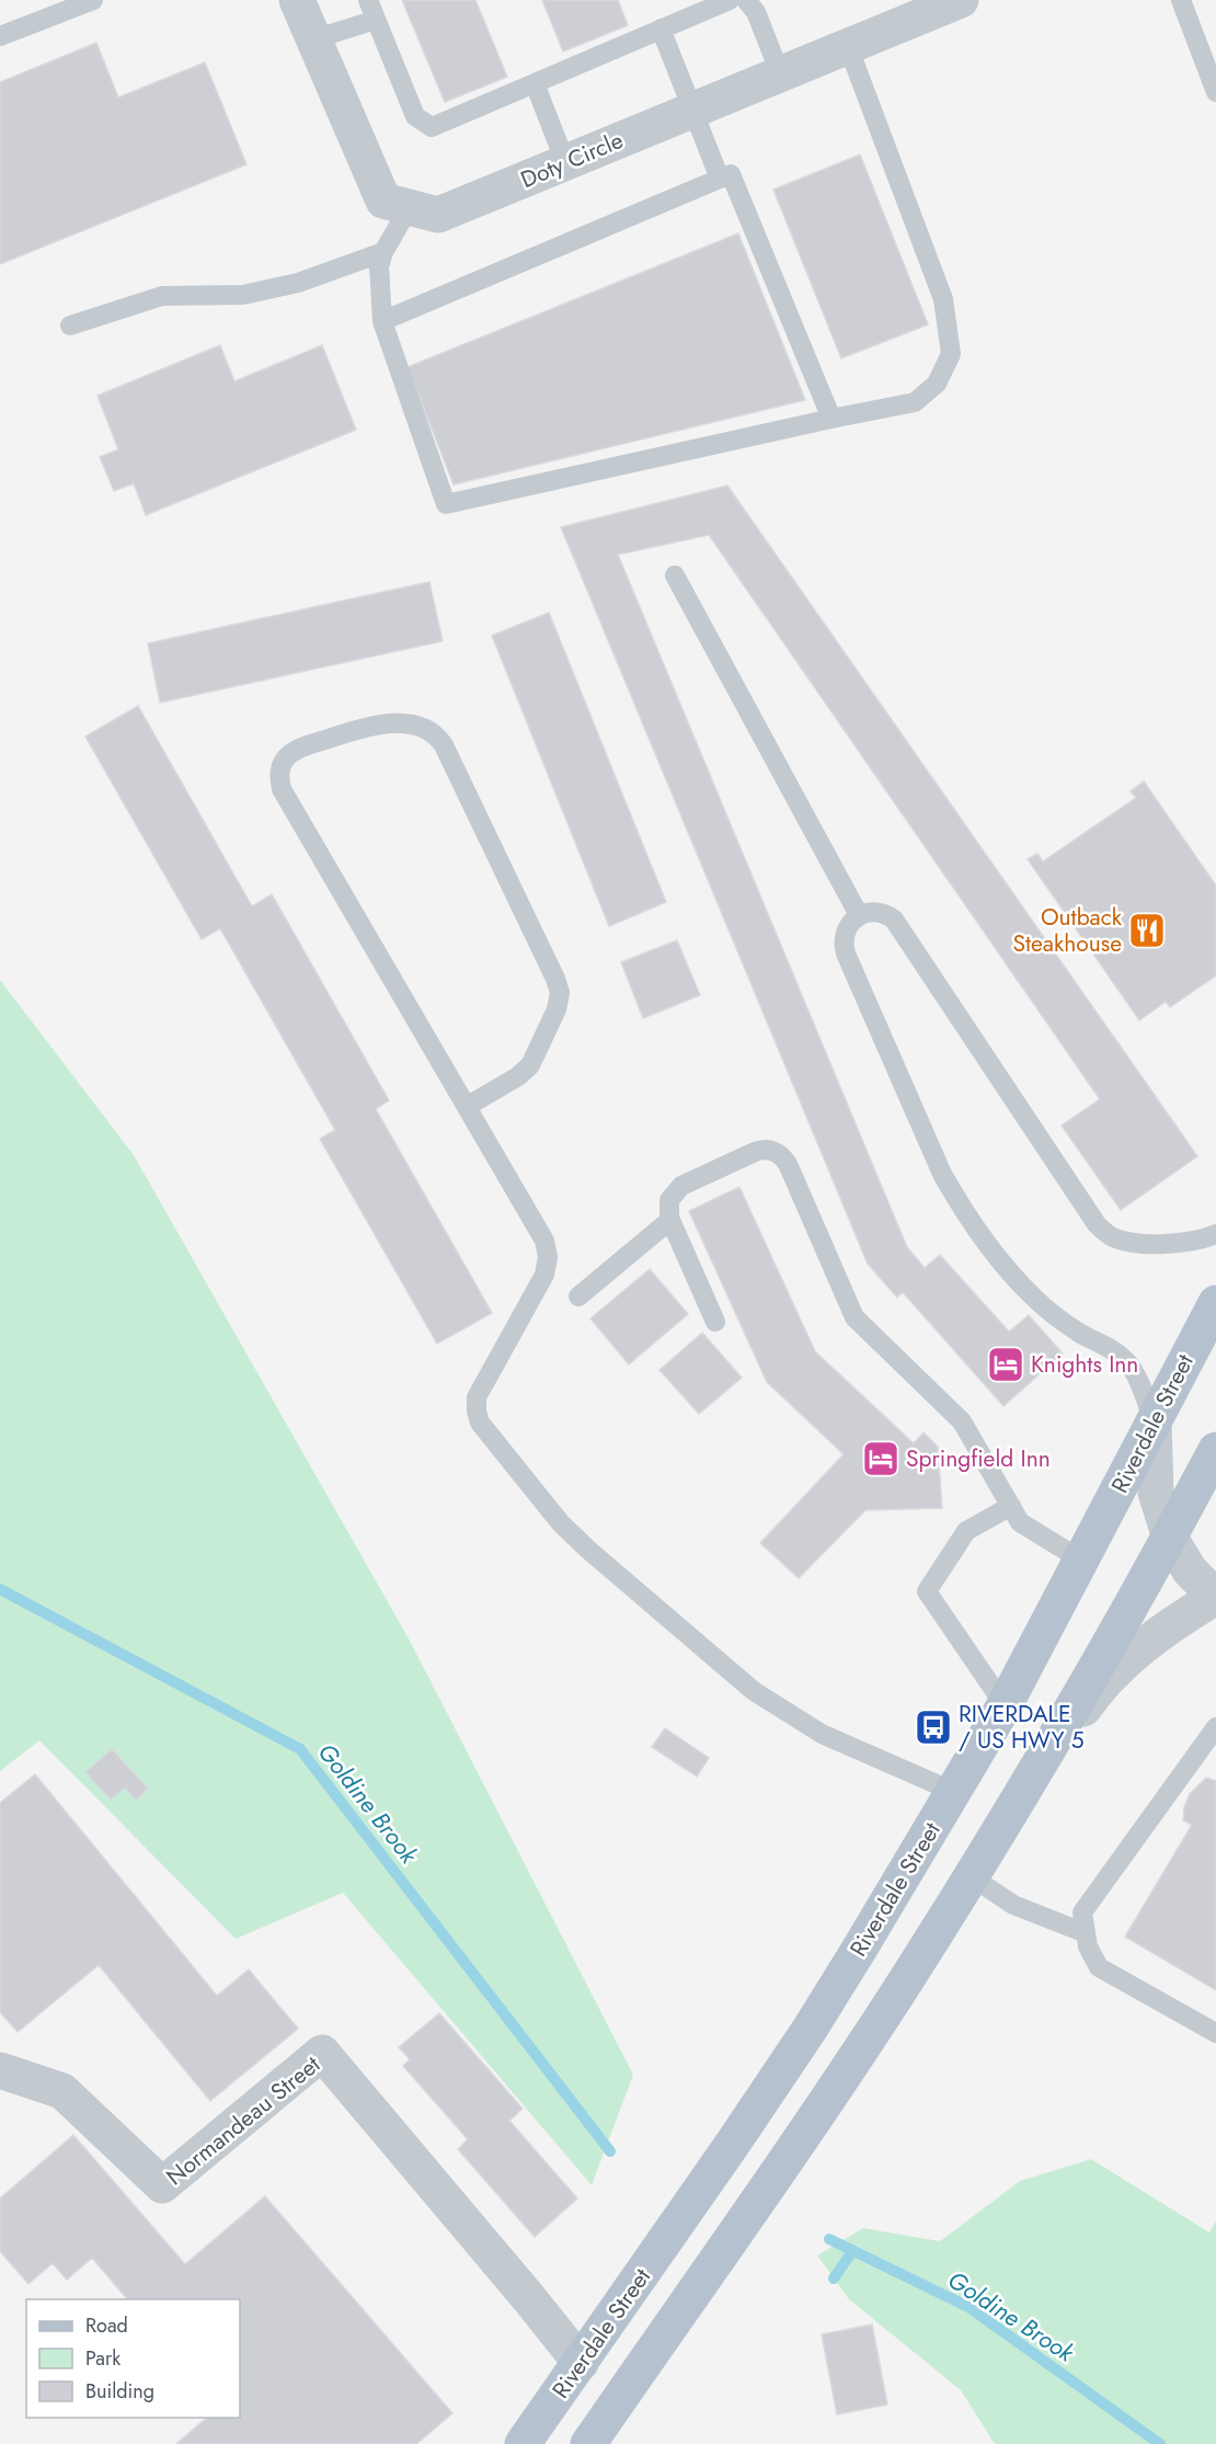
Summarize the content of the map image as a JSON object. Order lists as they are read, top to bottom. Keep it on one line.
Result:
{"streets":{"main road":["Riverdale Street"],"street":["Doty Circle","Normandeau Street"]},"crossings":[["Riverdale Street","Normandeau Street"]],"water":["Goldine Brook"],"places":{"restaurant":["Outback Steakhouse"],"hotel":["Knights Inn","Springfield Inn"],"bus stop":["RIVERDALE / US HWY 5"]},"legend":["Road","Park","Building"]}
